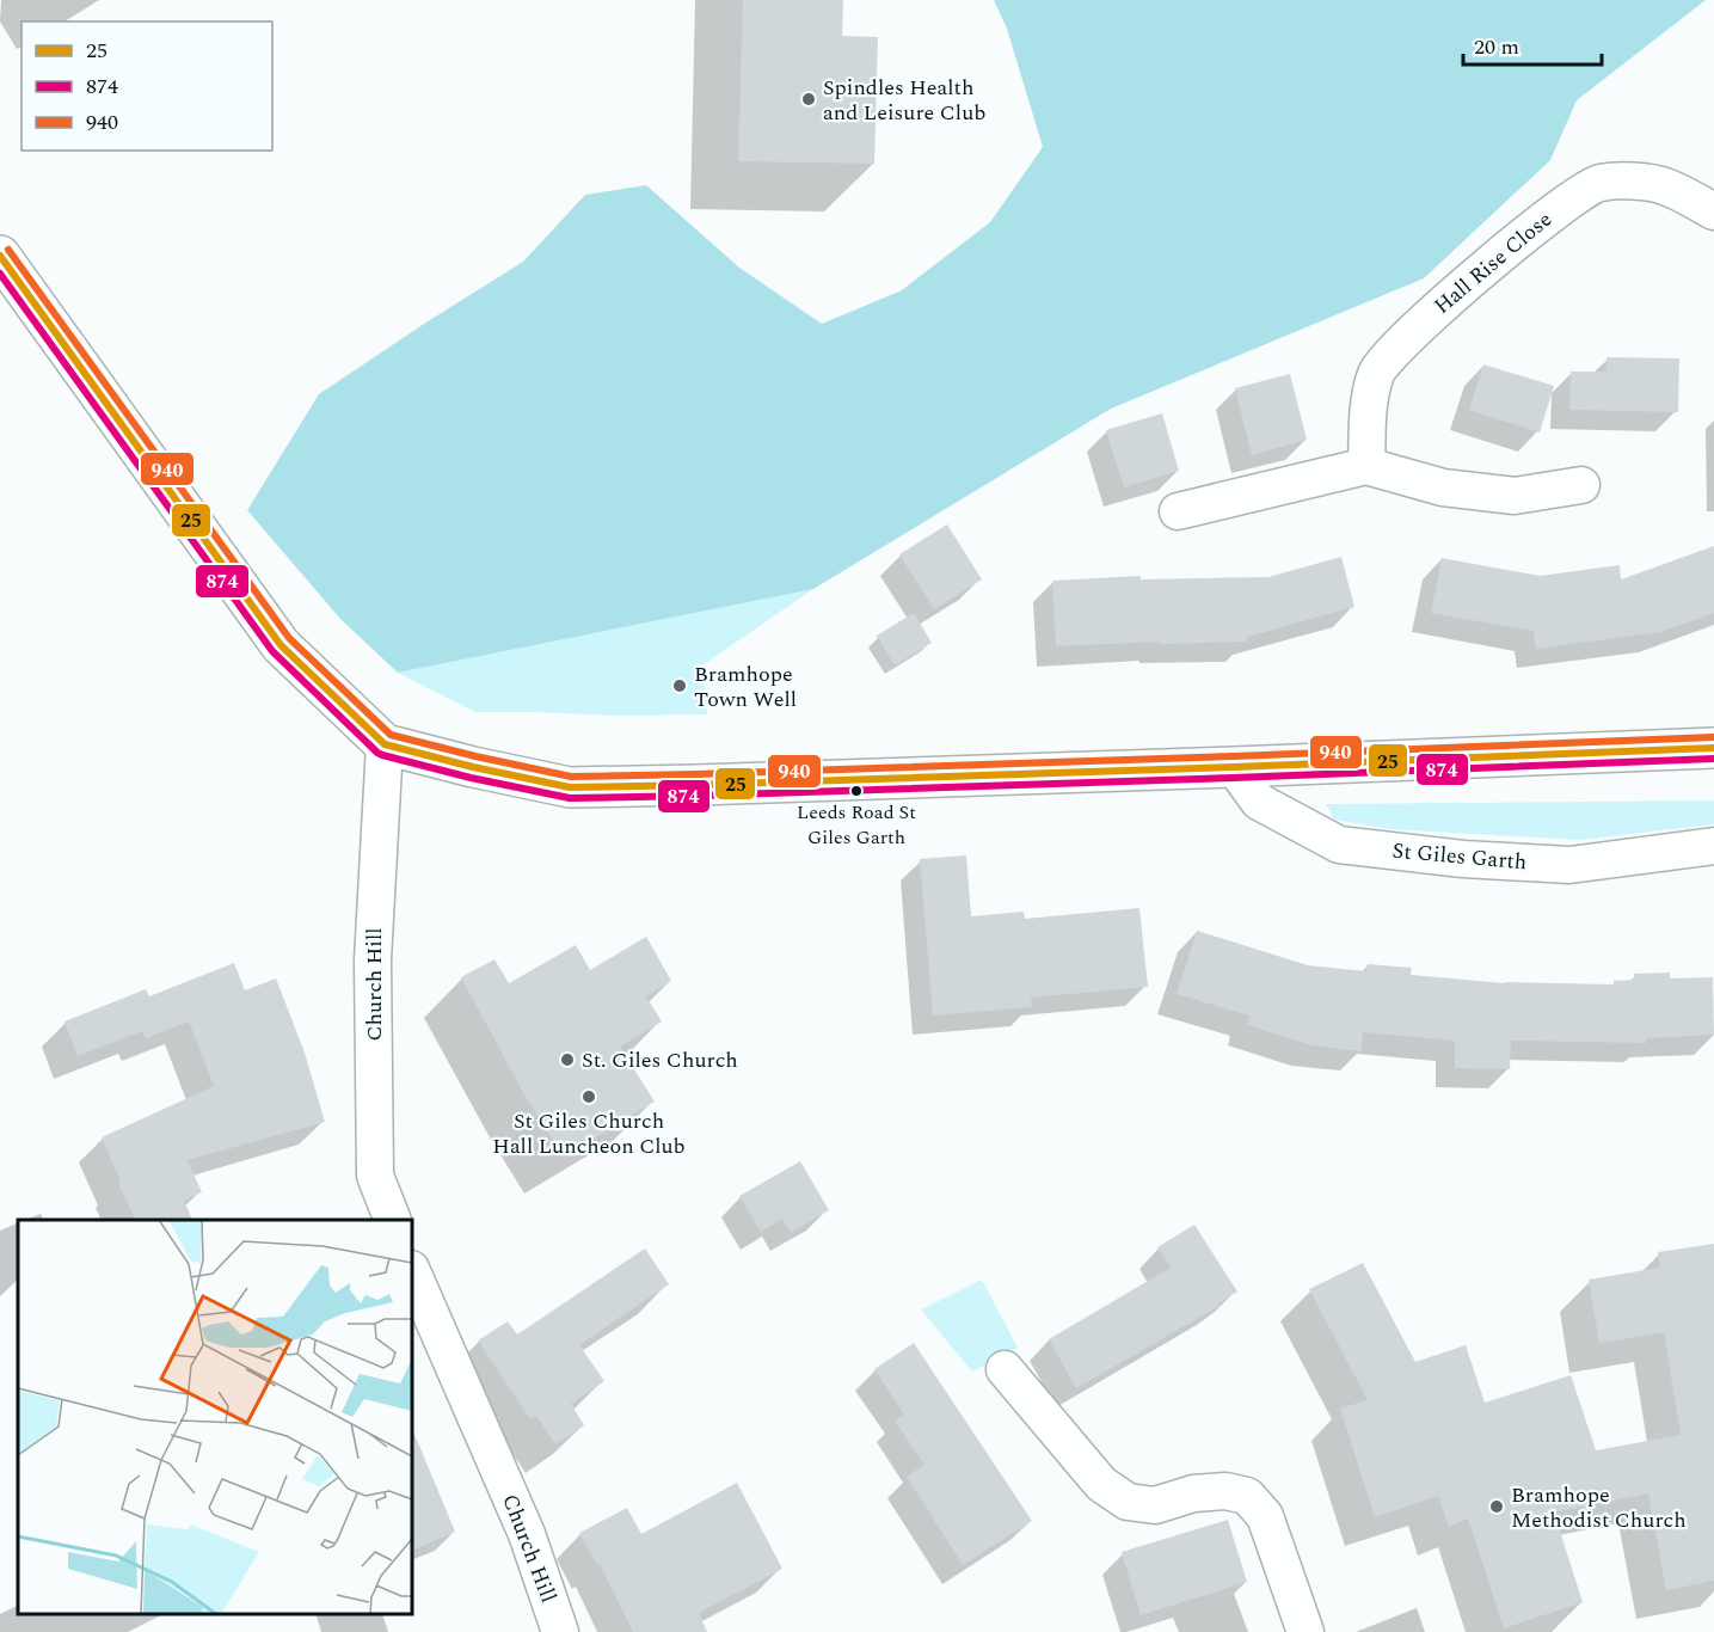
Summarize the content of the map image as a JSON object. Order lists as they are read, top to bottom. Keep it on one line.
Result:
{"streets":{"street":["Hall Rise Close","St Giles Garth","Church Hill"]},"places":["Spindles Health and Leisure Club","Bramhope Town Well","Leeds Road St Giles Garth","St. Giles Church","St Giles Church Hall Luncheon Club","Bramhope Methodist Church"],"lines":["transit line 940","transit line 25","transit line 874"],"legend":["25","874","940"],"scale_bar":"20 m"}
